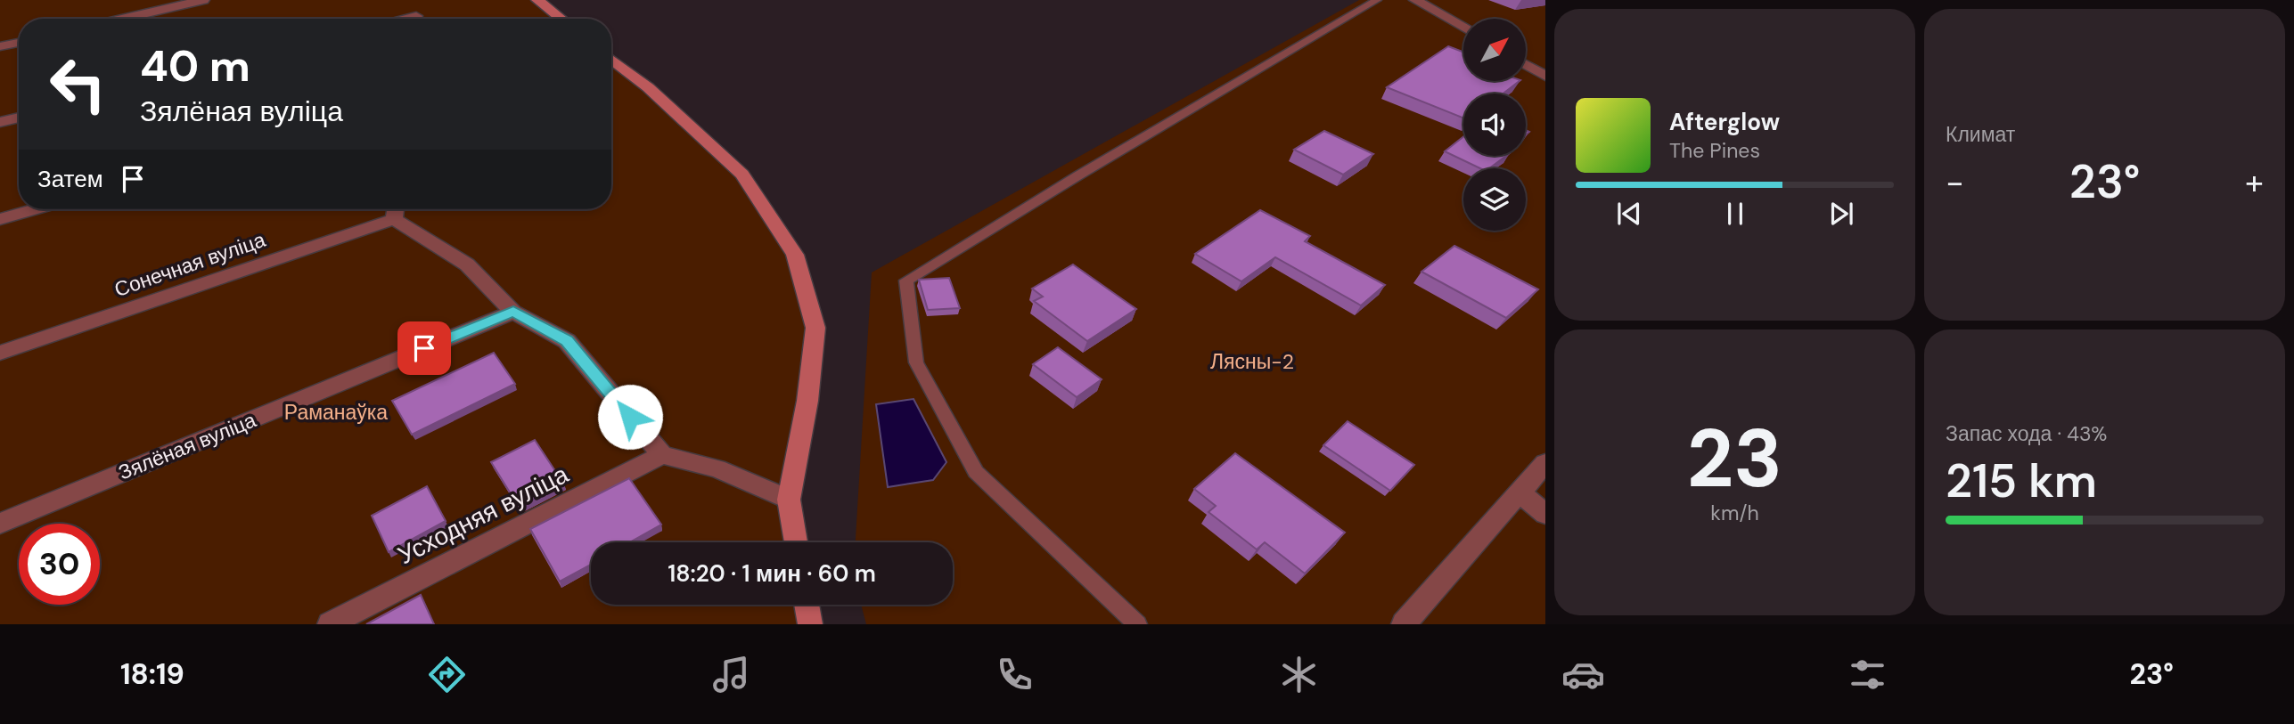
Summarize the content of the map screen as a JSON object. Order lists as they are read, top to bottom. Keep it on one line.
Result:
{"streets":{"street":["Сонечная вуліца","Зялёная вуліца","Усходняя вуліца"]},"parks":["Лясны-2","Раманаўка"],"north":"top right","page":{"tile":["Климат",["23","km/h"],["Запас хода · 43%","215 km"]],"turn":["40 m","Зялёная вуліца"],"song":["Afterglow","The Pines"],"then":"Затем","heat":["−","23°","+"],"limit":"30","trip":"18:20 · 1 мин · 60 m","tabs":["18:19","23°"]}}
